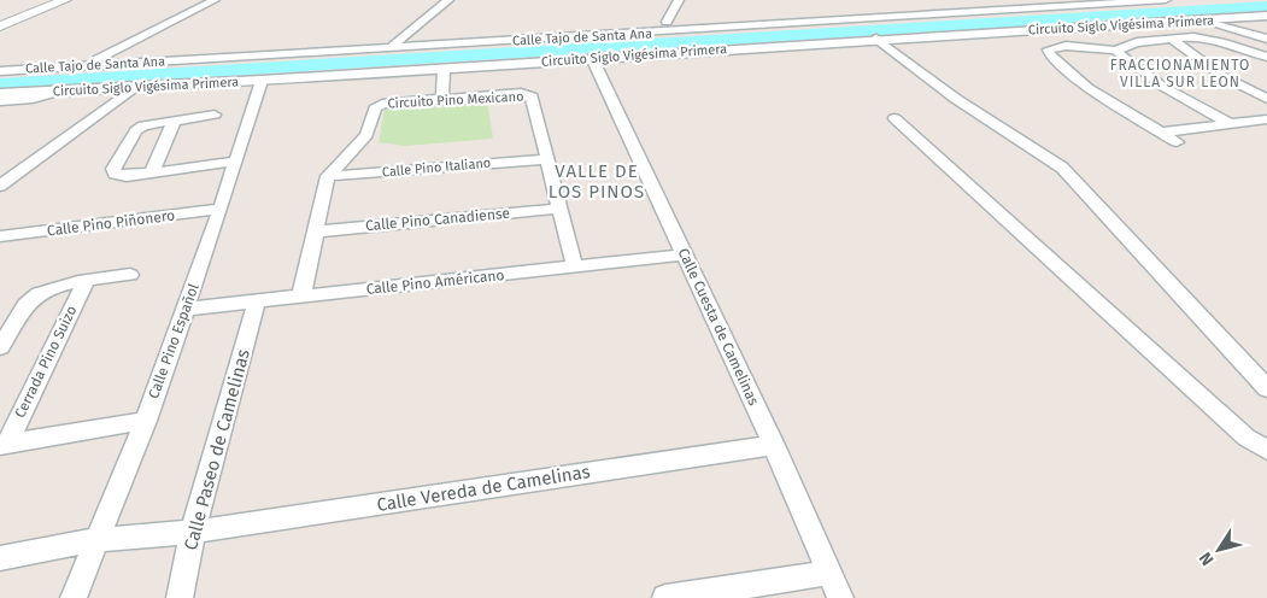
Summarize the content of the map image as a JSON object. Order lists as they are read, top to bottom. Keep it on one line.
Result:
{"streets":{"main road":["Circuito Siglo Vigésima Primera"],"street":["Calle Tajo de Santa Ana","Circuito Pino Mexicano","Calle Pino Italiano","Calle Pino Canadiense","Calle Pino Piñonero","Calle Pino Américano","Calle Cuesta de Camelinas","Calle Pino Español","Cerrada Pino Suizo","Calle Paseo de Camelinas","Calle Vereda de Camelinas"]},"crossings":[["Circuito Siglo Vigésima Primera","Calle Cuesta de Camelinas"],["Circuito Siglo Vigésima Primera","Calle Pino Español"],["Circuito Pino Mexicano","Calle Pino Italiano"],["Circuito Pino Mexicano","Calle Pino Canadiense"],["Circuito Pino Mexicano","Calle Pino Américano"],["Calle Pino Piñonero","Calle Pino Español"],["Calle Pino Américano","Calle Cuesta de Camelinas"],["Calle Pino Américano","Calle Pino Español"],["Calle Pino Américano","Calle Paseo de Camelinas"],["Calle Cuesta de Camelinas","Calle Vereda de Camelinas"],["Calle Pino Español","Calle Vereda de Camelinas"],["Calle Paseo de Camelinas","Calle Vereda de Camelinas"]],"districts":["FRACCIONAMIENTO VILLA SUR LEON","VALLE DE LOS PINOS"],"north":"bottom left"}
